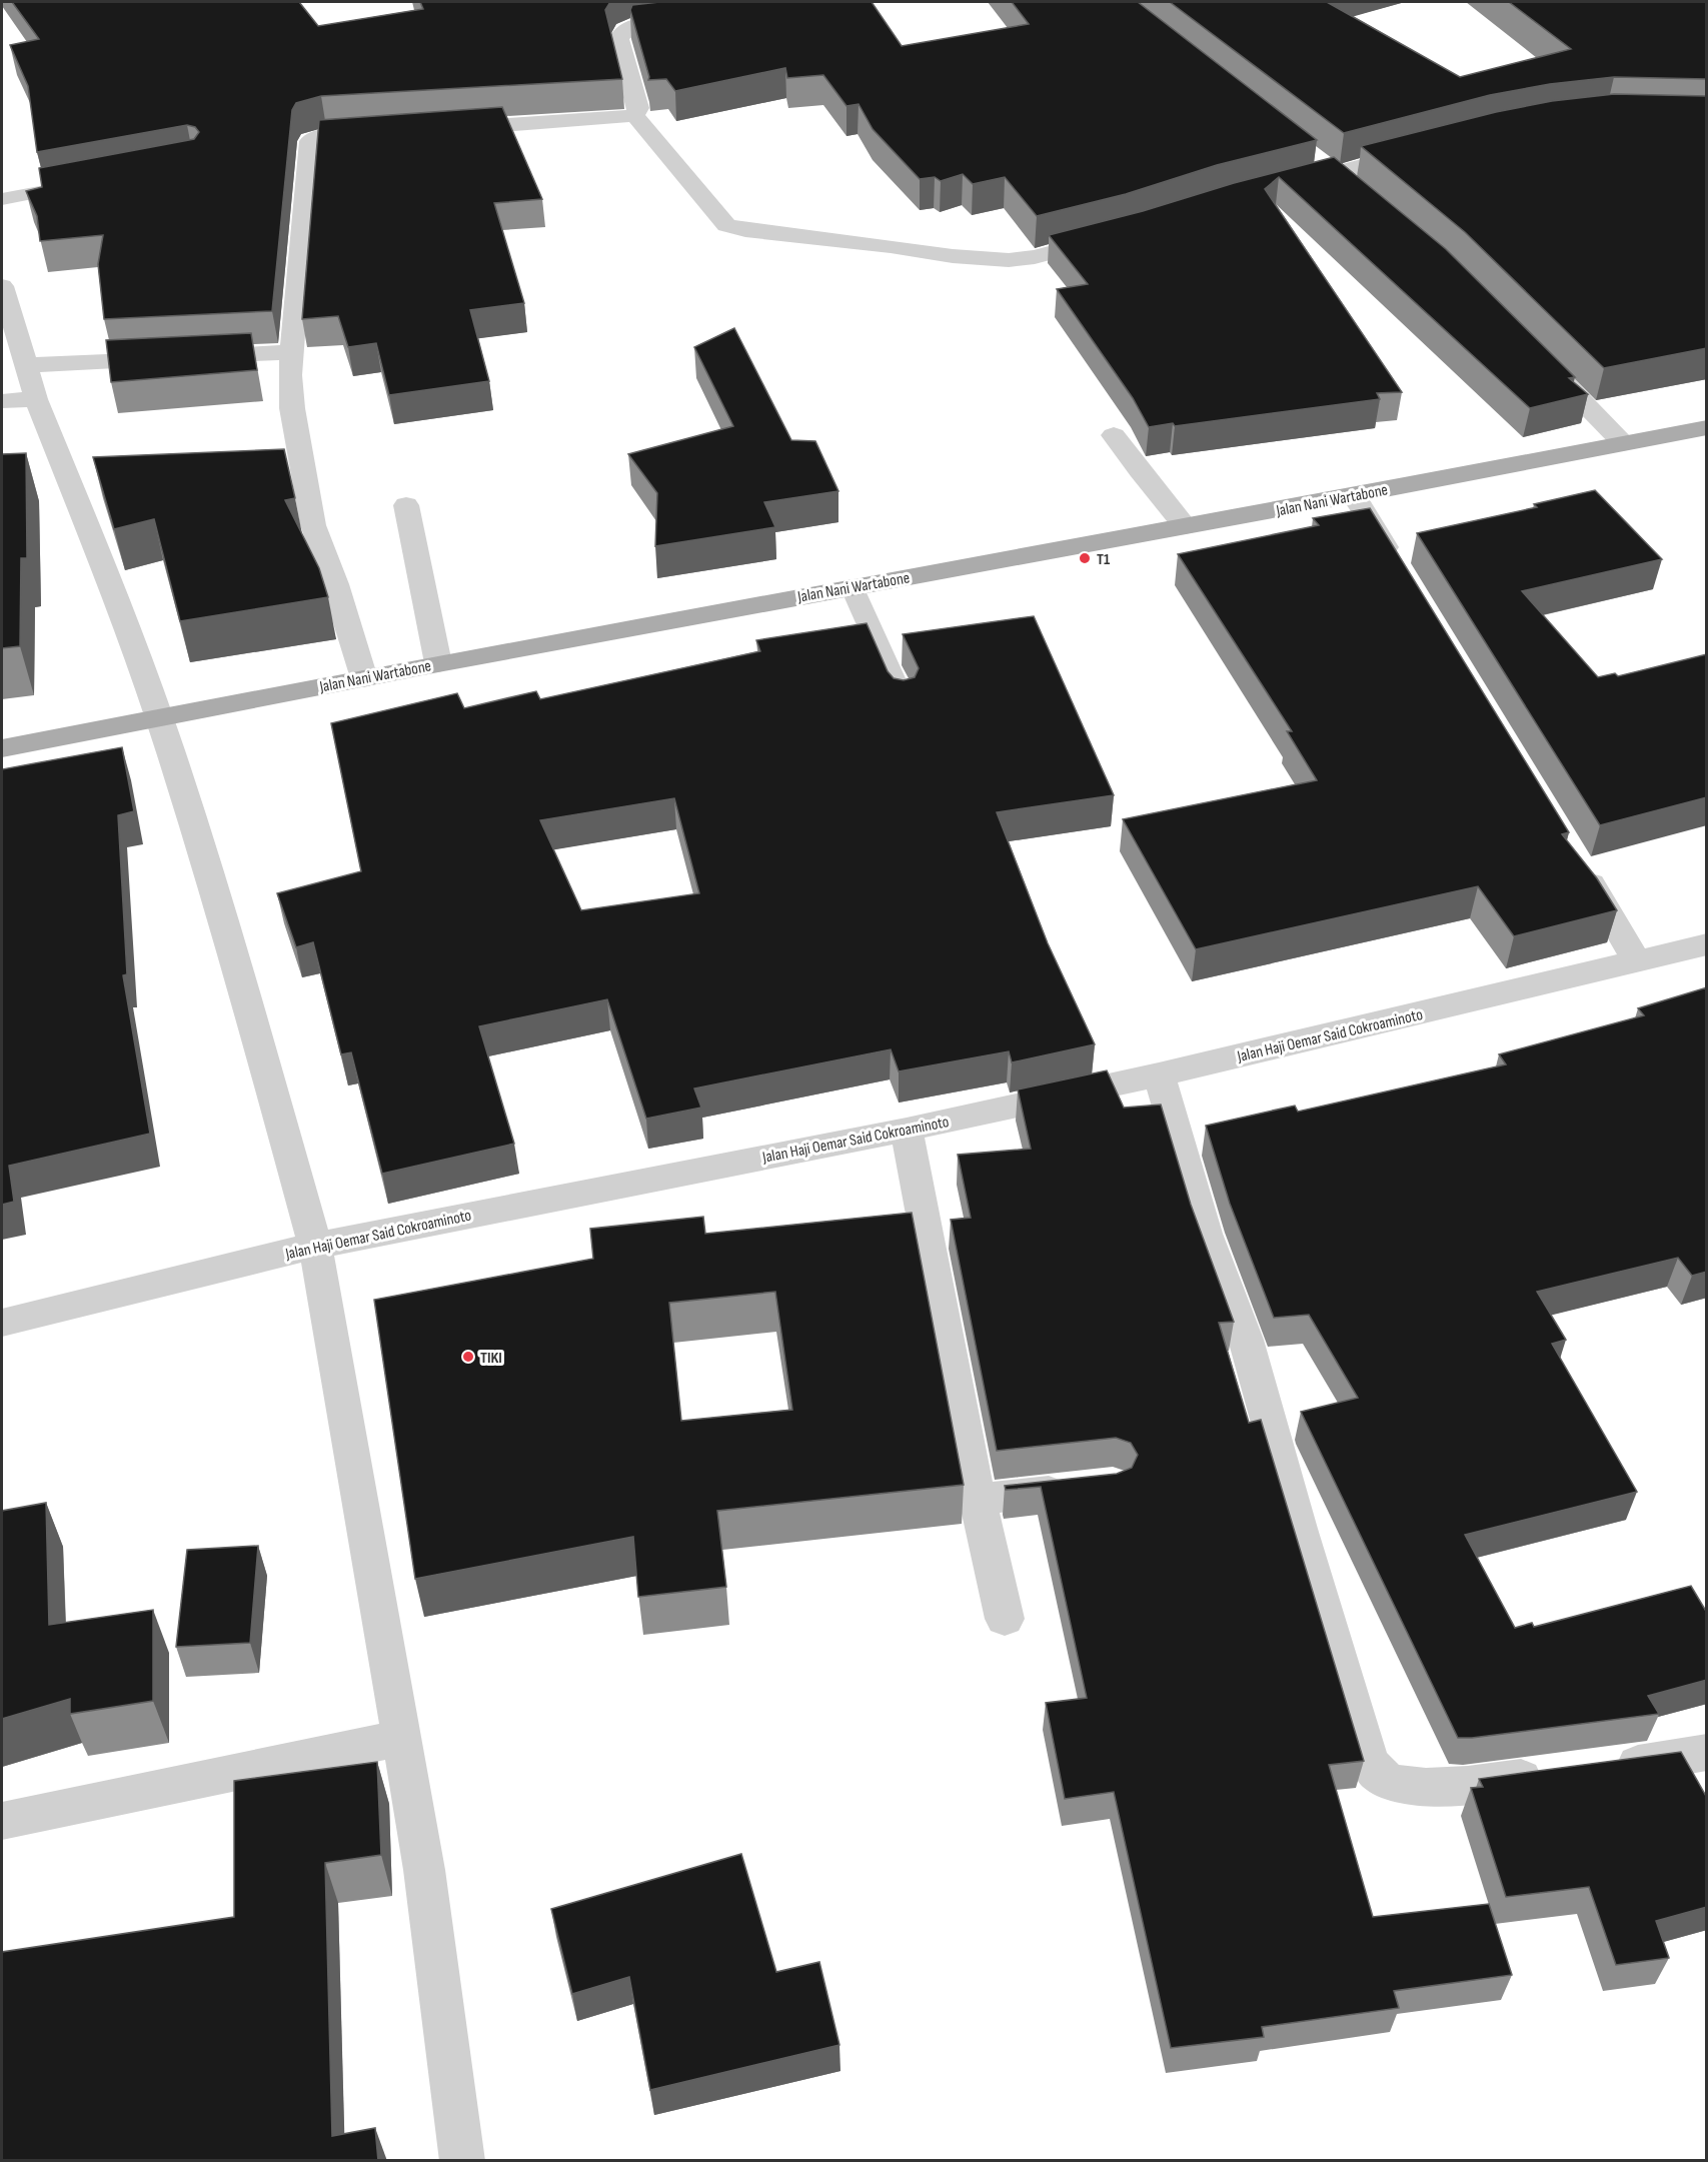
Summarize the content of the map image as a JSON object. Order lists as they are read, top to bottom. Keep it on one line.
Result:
{"streets":{"main road":["Jalan Nani Wartabone"],"street":["Jalan Haji Oemar Said Cokroaminoto"]},"places":["T1","TIKI"]}
